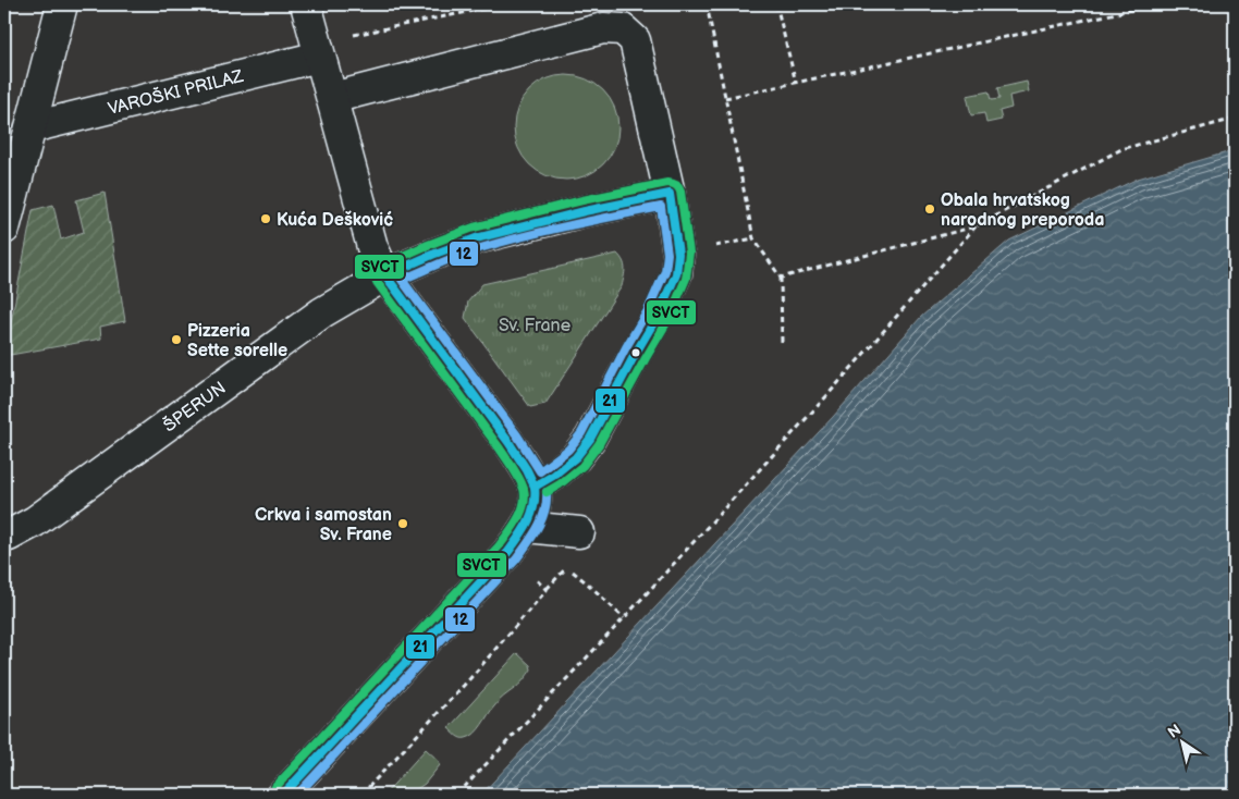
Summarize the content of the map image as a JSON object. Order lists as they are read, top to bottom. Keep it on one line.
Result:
{"streets":{"street":["VAROŠKI PRILAZ","ŠPERUN"]},"parks":["Sv. Frane"],"places":["Obala hrvatskog narodnog preporoda","Kuća Dešković","Pizzeria Sette sorelle","Crkva i samostan Sv. Frane"],"lines":["transit line SVCT","transit line 21","transit line 12"],"north":"top left"}
